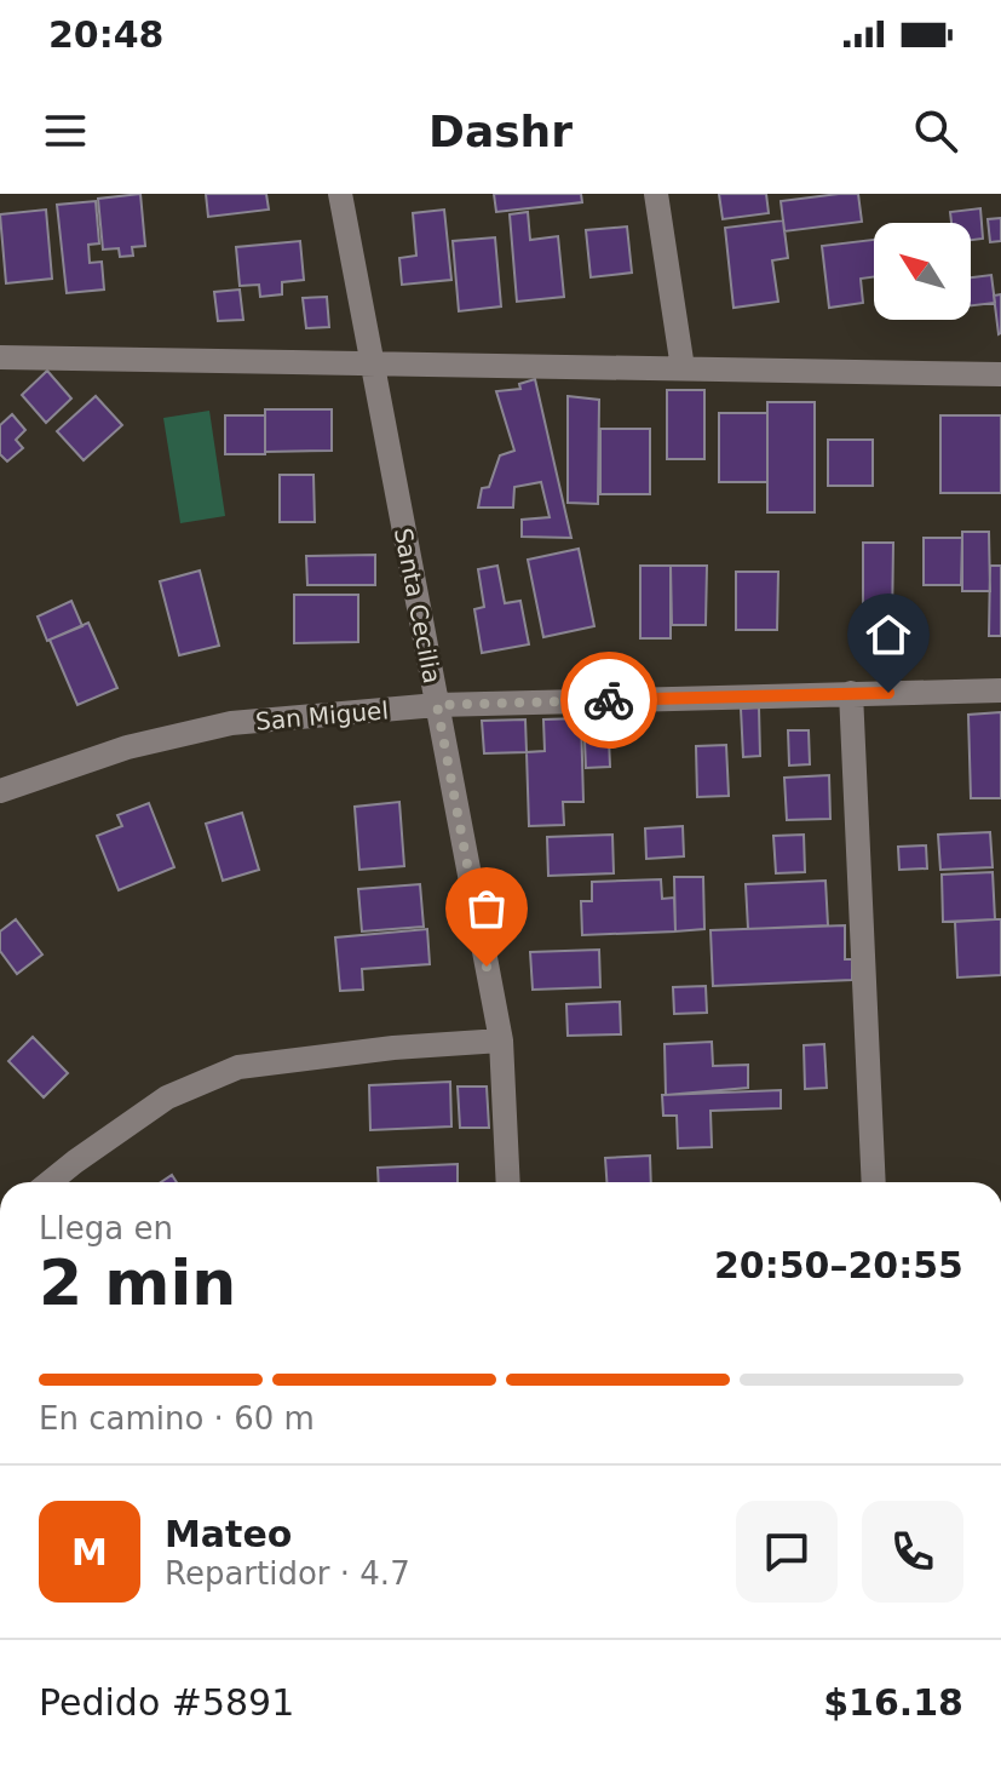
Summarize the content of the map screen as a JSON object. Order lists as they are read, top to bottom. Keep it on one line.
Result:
{"streets":{"street":["Santa Cecilia","San Miguel"]},"crossings":[["Santa Cecilia","San Miguel"]],"north":"top left","page":{"status":"20:48","header":"Dashr","heading":["2 min","Llega en","20:50–20:55"],"panel":["Mateo","Repartidor · 4.7","Pedido #5891","$16.18"],"bar":"En camino · 60 m","round":"M"}}
